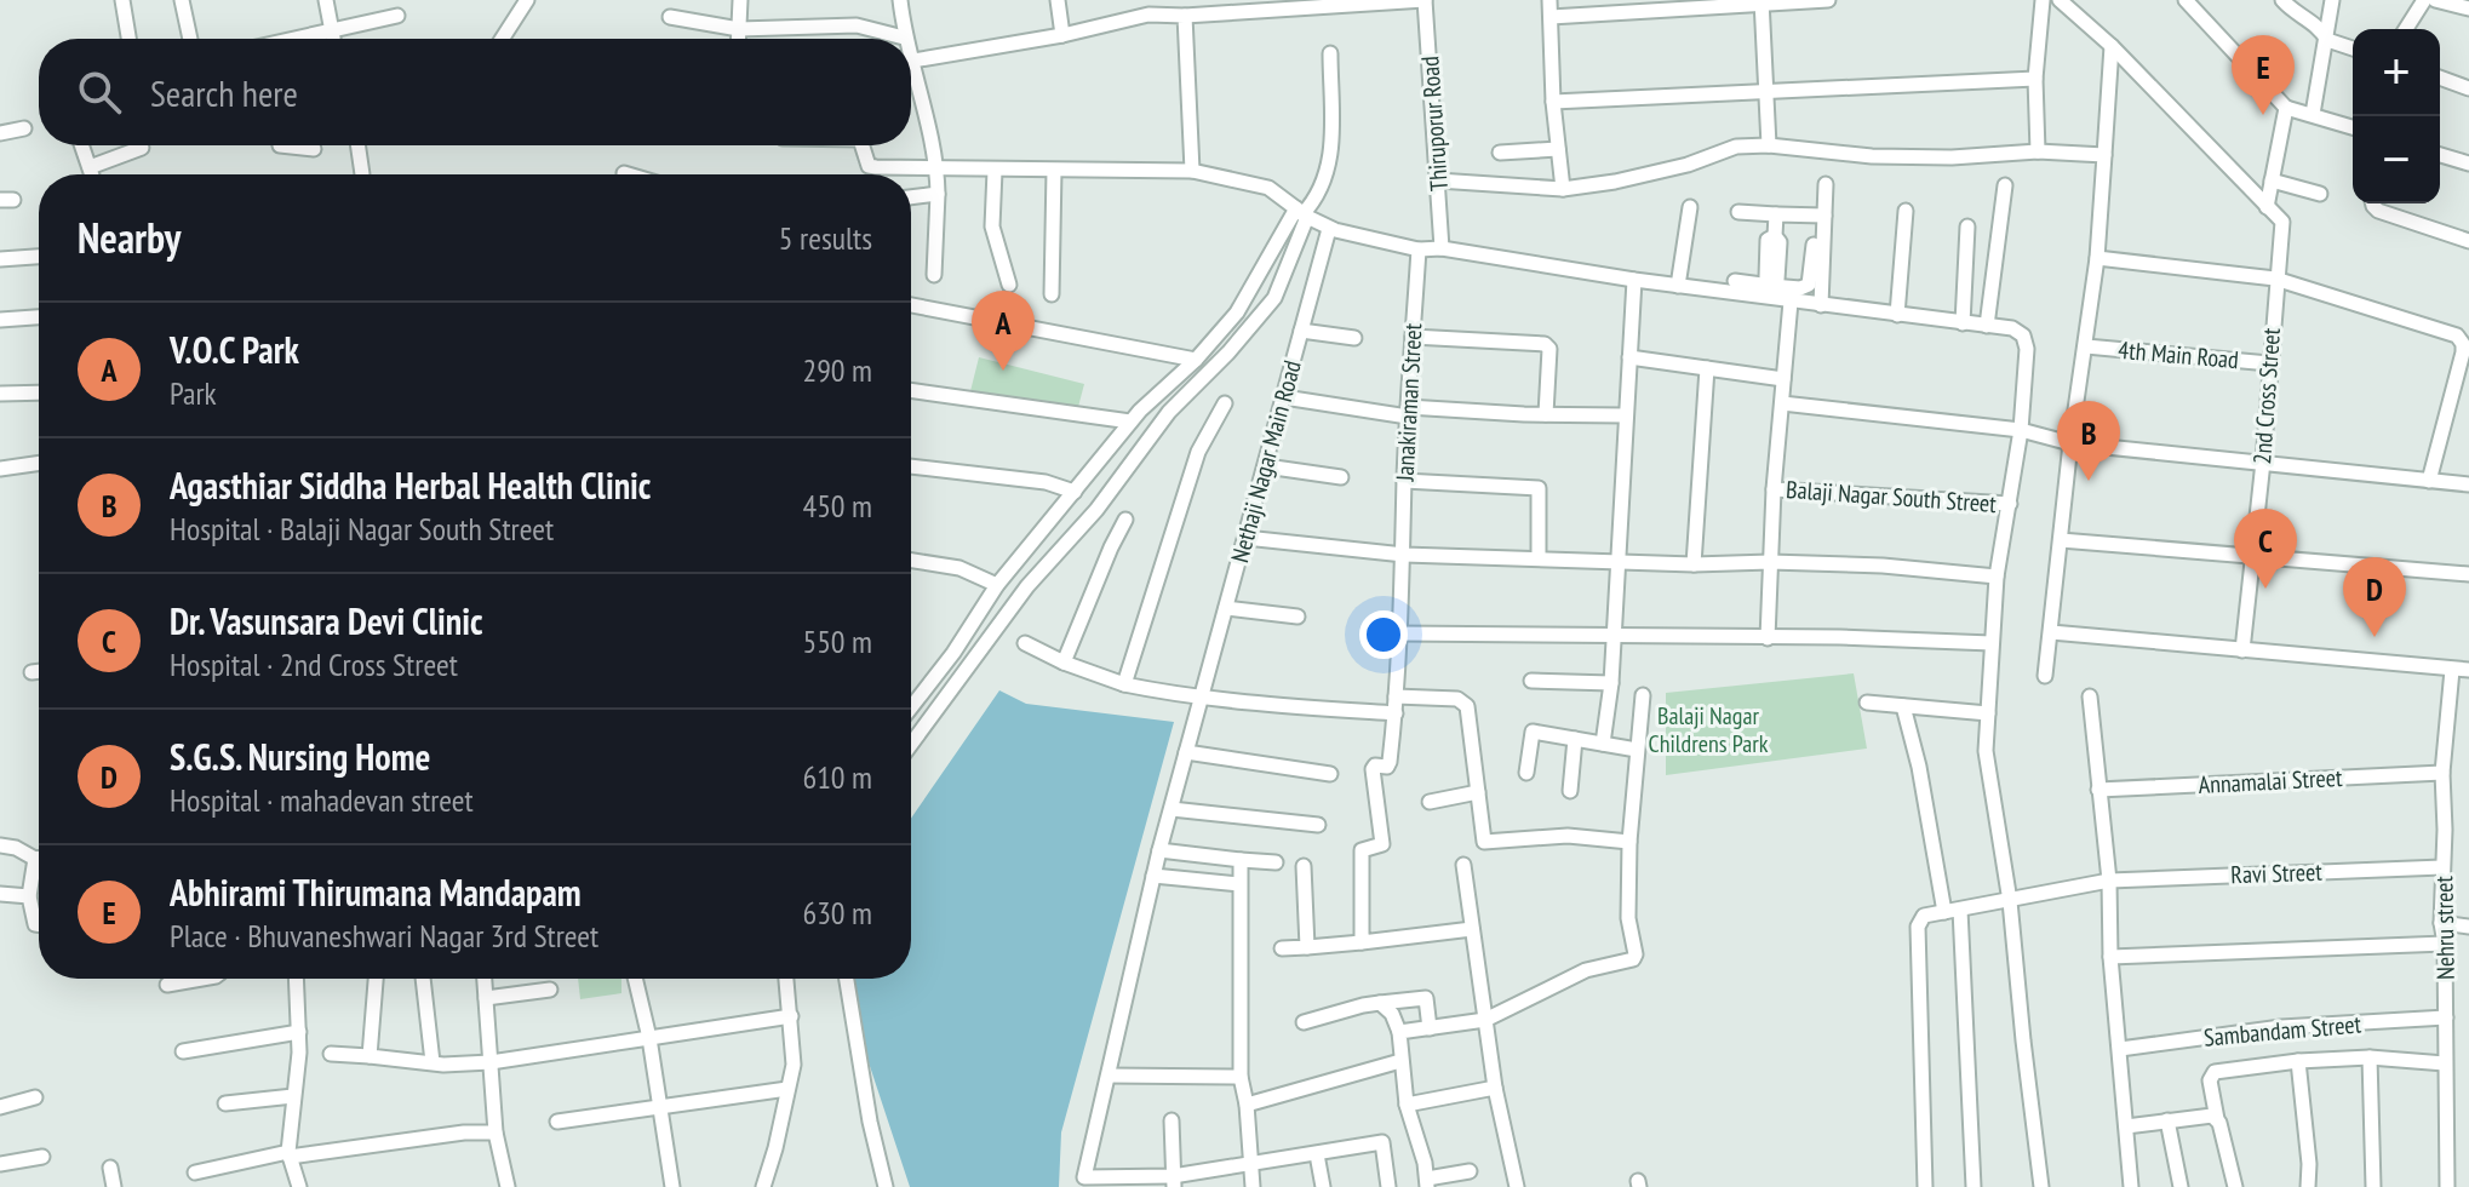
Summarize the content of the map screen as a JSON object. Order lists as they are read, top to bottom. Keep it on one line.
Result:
{"streets":{"street":["Thiruporur Road","4th Main Road","2nd Cross Street","Janakiraman Street","Nethaji Nagar Main Road","Balaji Nagar South Street","Annamalai Street","Ravi Street","Nehru street","Sambandam Street"]},"crossings":[["4th Main Road","2nd Cross Street"],["Annamalai Street","Nehru street"],["Ravi Street","Nehru street"],["Nehru street","Sambandam Street"]],"parks":["Balaji Nagar Childrens Park"],"page":{"map_buttons":["+","−"],"pins":["E","A","B","C","D"],"search":"Search here","heading":["Nearby","5 results"],"list":[{"mark":"A","name":"V.O.C Park","note":"Park","value":"290 m"},{"mark":"B","name":"Agasthiar Siddha Herbal Health Clinic","note":"Hospital · Balaji Nagar South Street","value":"450 m"},{"mark":"C","name":"Dr. Vasunsara Devi Clinic","note":"Hospital · 2nd Cross Street","value":"550 m"},{"mark":"D","name":"S.G.S. Nursing Home","note":"Hospital · mahadevan street","value":"610 m"},{"mark":"E","name":"Abhirami Thirumana Mandapam","note":"Place · Bhuvaneshwari Nagar 3rd Street","value":"630 m"}]}}
